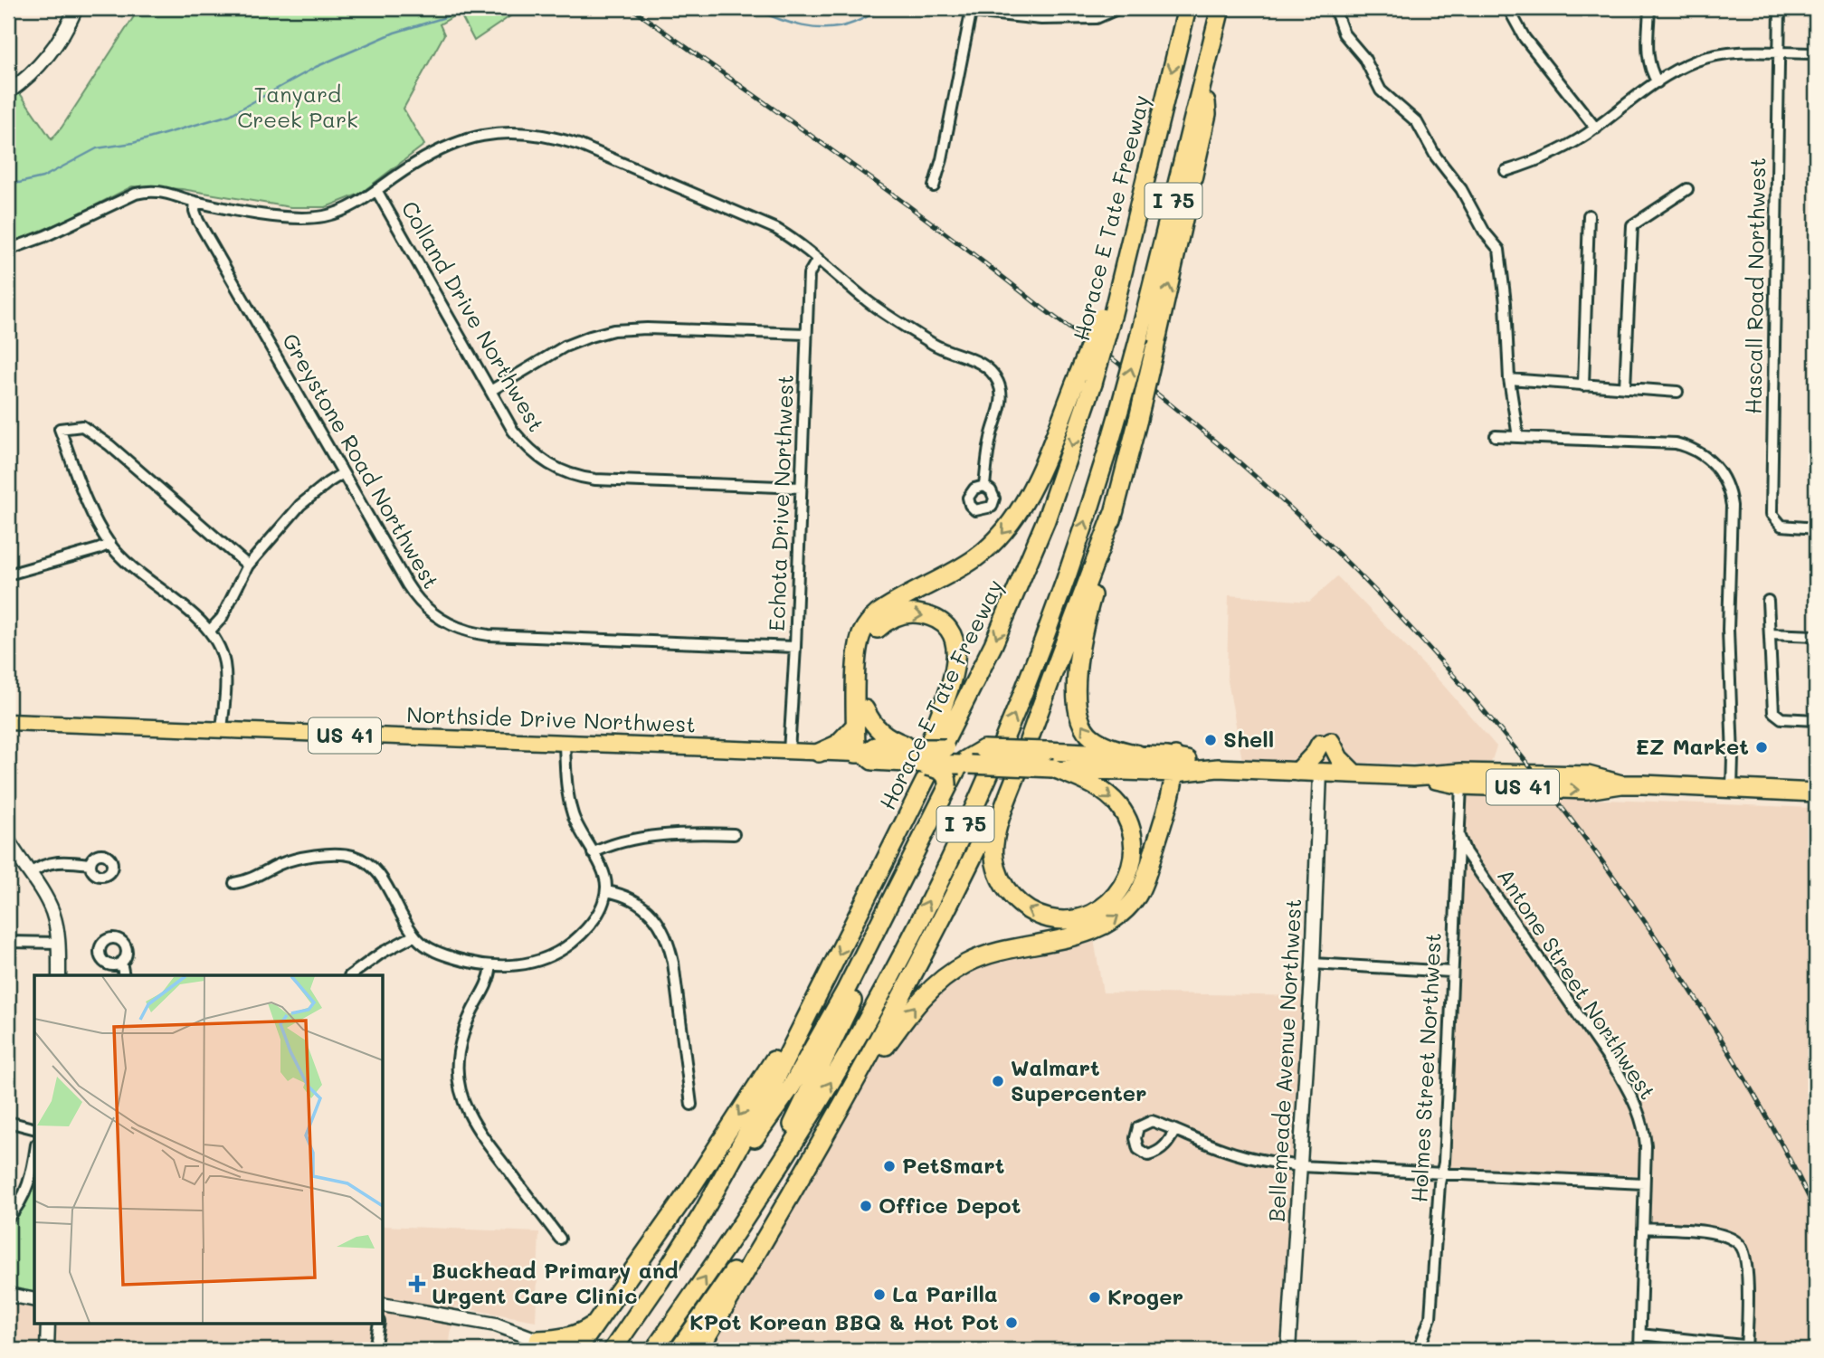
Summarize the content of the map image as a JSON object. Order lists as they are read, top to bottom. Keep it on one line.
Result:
{"streets":{"highway":["I 75","Horace E Tate Freeway","Northside Drive Northwest","US 41"],"street":["Hascall Road Northwest","Colland Drive Northwest","Greystone Road Northwest","Echota Drive Northwest","Antone Street Northwest","Bellemeade Avenue Northwest","Holmes Street Northwest"]},"crossings":[["Colland Drive Northwest","Echota Drive Northwest"],["Greystone Road Northwest","Echota Drive Northwest"],["Echota Drive Northwest","Northside Drive Northwest"],["Northside Drive Northwest","Bellemeade Avenue Northwest"],["Northside Drive Northwest","Holmes Street Northwest"],["Antone Street Northwest","Holmes Street Northwest"]],"parks":["Tanyard Creek Park"],"places":{"other":["Shell","EZ Market","Walmart Supercenter","PetSmart","Office Depot","La Parilla","Kroger","KPot Korean BBQ & Hot Pot"],"health":["Buckhead Primary and Urgent Care Clinic"]}}
